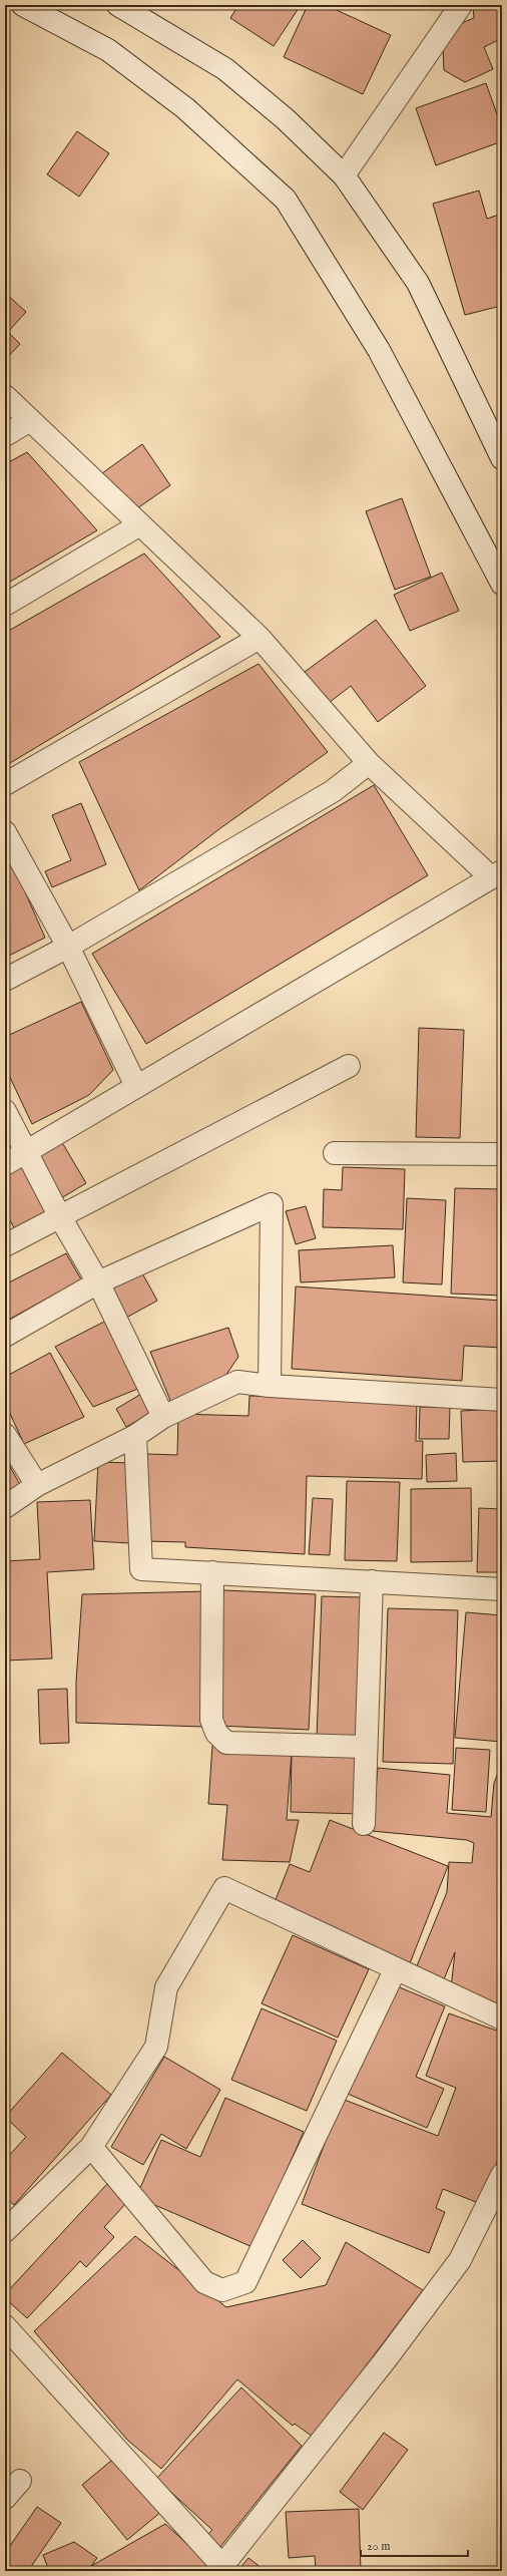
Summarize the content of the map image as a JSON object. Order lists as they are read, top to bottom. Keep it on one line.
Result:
{"scale_bar":"20 m"}
